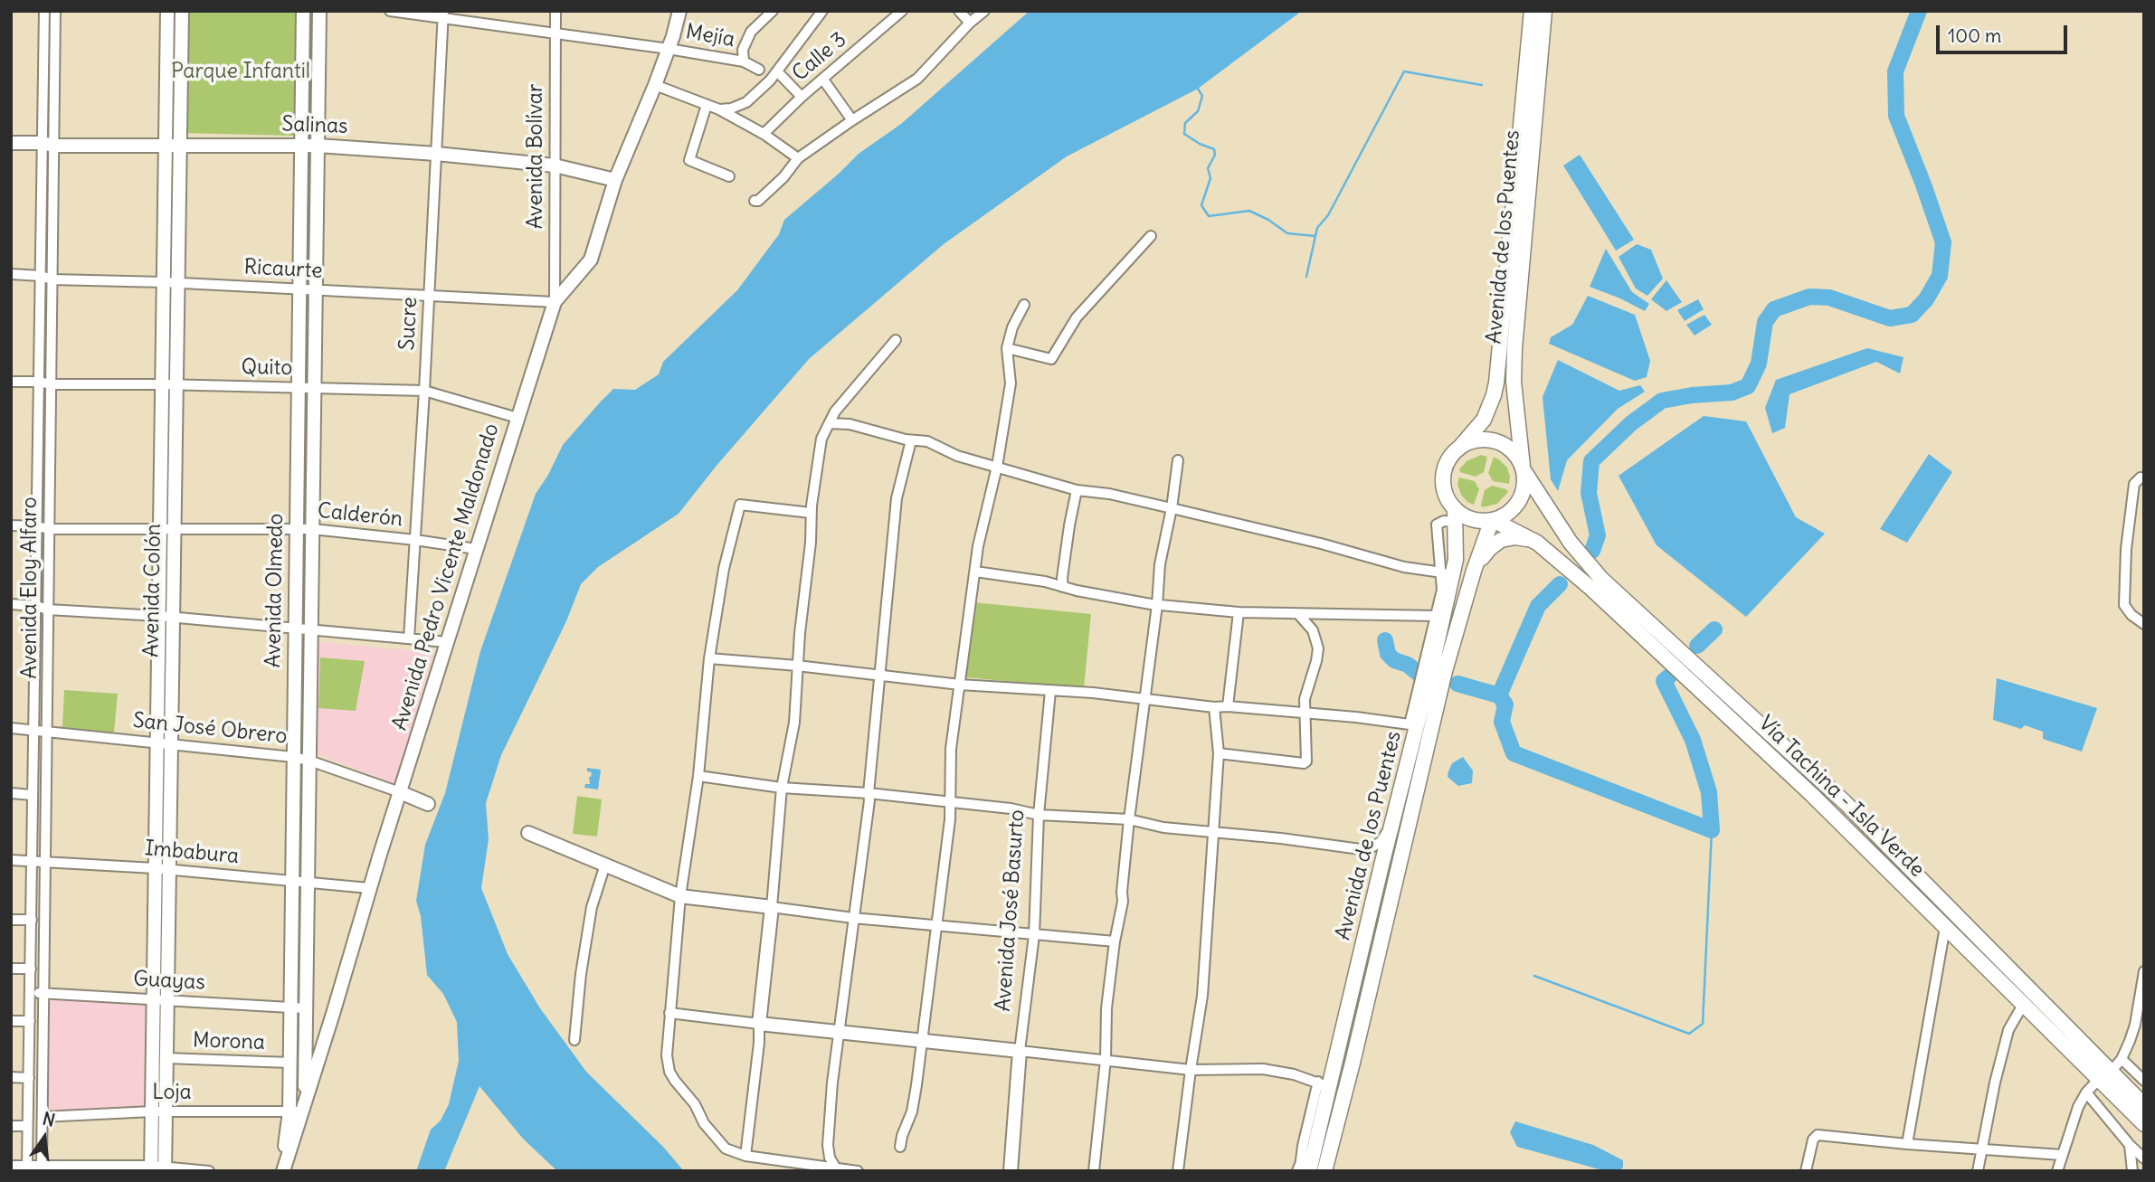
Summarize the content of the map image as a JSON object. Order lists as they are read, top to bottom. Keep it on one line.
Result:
{"streets":{"main road":["Avenida de los Puentes","Vía Tachina - Isla Verde"],"street":["Mejía","Calle 3","Salinas","Avenida Bolívar","Ricaurte","Sucre","Quito","Calderón","Avenida Pedro Vicente Maldonado","Avenida Eloy Alfaro","Avenida Colón","Avenida Olmedo","San José Obrero","Imbabura","Avenida José Basurto","Guayas","Morona","Loja"]},"crossings":[["Mejía","Avenida Bolívar"],["Mejía","Sucre"],["Mejía","Avenida Pedro Vicente Maldonado"],["Salinas","Avenida Bolívar"],["Salinas","Sucre"],["Salinas","Avenida Pedro Vicente Maldonado"],["Salinas","Avenida Eloy Alfaro"],["Salinas","Avenida Colón"],["Salinas","Avenida Olmedo"],["Avenida Bolívar","Ricaurte"],["Avenida Bolívar","Avenida Pedro Vicente Maldonado"],["Avenida de los Puentes","Vía Tachina - Isla Verde"],["Ricaurte","Sucre"],["Ricaurte","Avenida Pedro Vicente Maldonado"],["Ricaurte","Avenida Eloy Alfaro"],["Ricaurte","Avenida Colón"],["Ricaurte","Avenida Olmedo"],["Sucre","Quito"],["Sucre","Calderón"],["Quito","Avenida Pedro Vicente Maldonado"],["Quito","Avenida Eloy Alfaro"],["Quito","Avenida Colón"],["Quito","Avenida Olmedo"],["Calderón","Avenida Pedro Vicente Maldonado"],["Calderón","Avenida Eloy Alfaro"],["Calderón","Avenida Colón"],["Calderón","Avenida Olmedo"],["Avenida Pedro Vicente Maldonado","Avenida Olmedo"],["Avenida Pedro Vicente Maldonado","San José Obrero"],["Avenida Pedro Vicente Maldonado","Imbabura"],["Avenida Pedro Vicente Maldonado","Loja"],["Avenida Eloy Alfaro","San José Obrero"],["Avenida Eloy Alfaro","Imbabura"],["Avenida Eloy Alfaro","Guayas"],["Avenida Eloy Alfaro","Loja"],["Avenida Colón","San José Obrero"],["Avenida Colón","Imbabura"],["Avenida Colón","Guayas"],["Avenida Colón","Morona"],["Avenida Colón","Loja"],["Avenida Olmedo","San José Obrero"],["Avenida Olmedo","Imbabura"],["Avenida Olmedo","Guayas"],["Avenida Olmedo","Morona"],["Avenida Olmedo","Loja"]],"parks":["Parque Infantil"],"scale_bar":"100 m","north":"top"}
